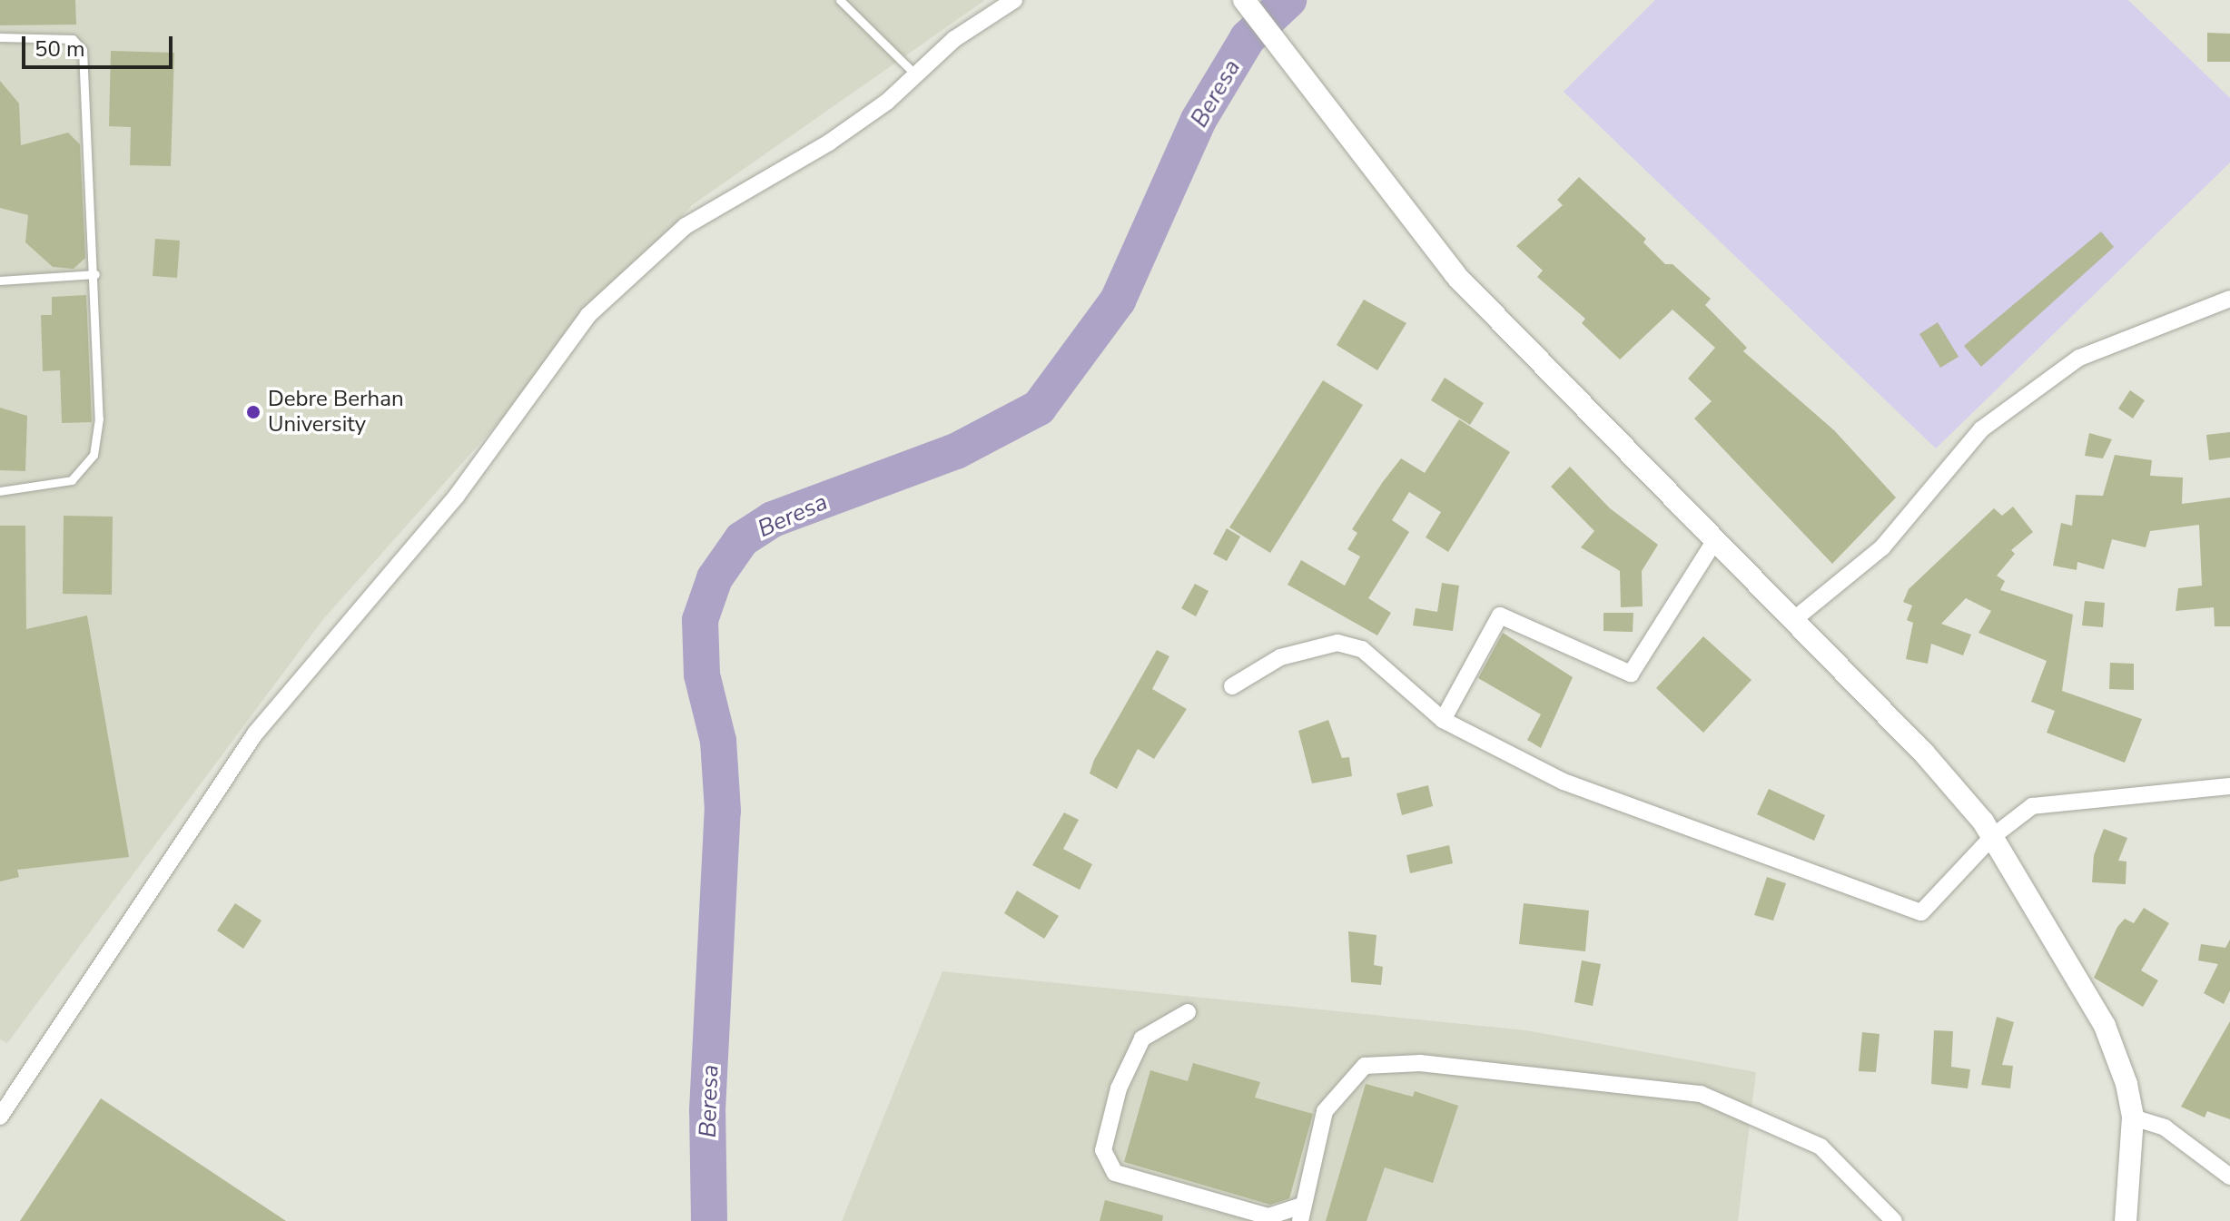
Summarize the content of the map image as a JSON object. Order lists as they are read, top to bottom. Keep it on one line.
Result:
{"water":["Beresa"],"places":["Debre Berhan University"],"scale_bar":"50 m"}
